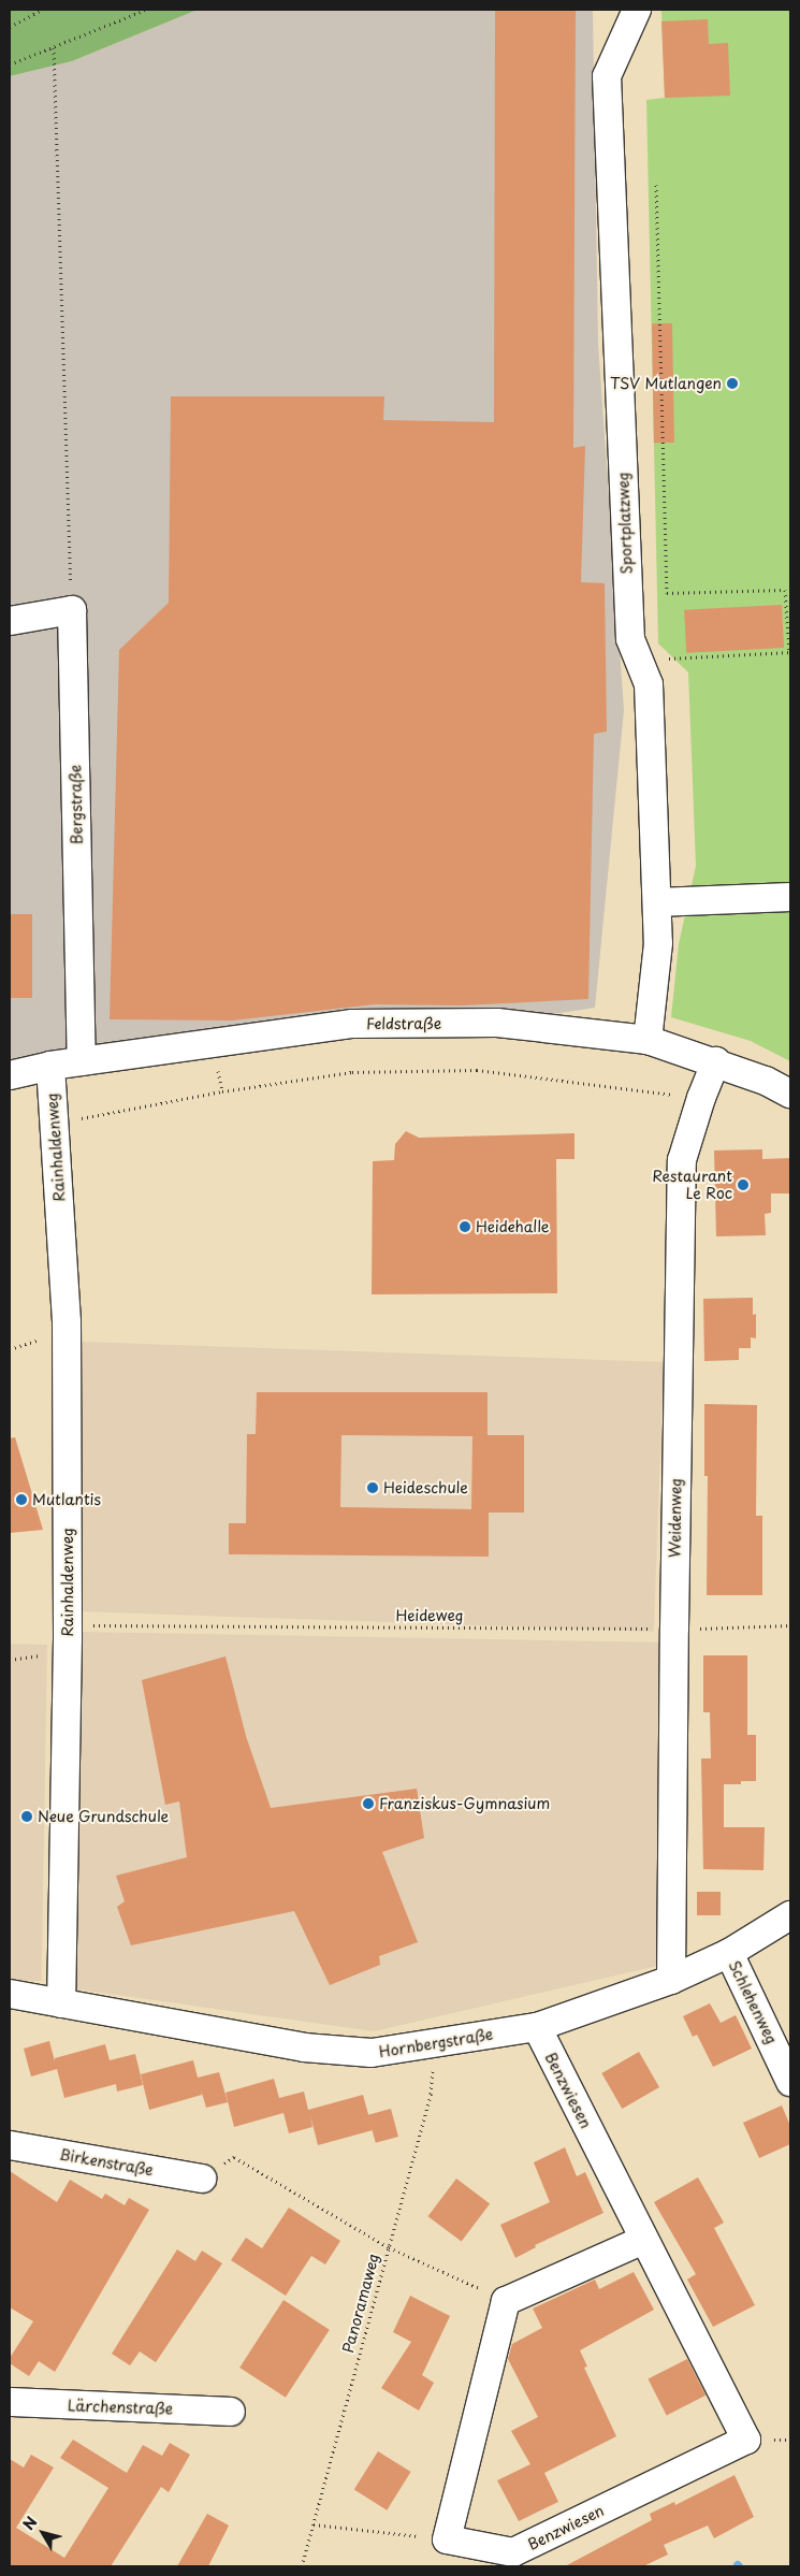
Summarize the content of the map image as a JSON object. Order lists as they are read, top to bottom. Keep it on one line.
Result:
{"streets":{"street":["Sportplatzweg","Bergstraße","Feldstraße","Rainhaldenweg","Weidenweg","Schlehenweg","Hornbergstraße","Benzwiesen","Birkenstraße","Lärchenstraße"],"path":["Heideweg","Panoramaweg"]},"crossings":[["Sportplatzweg","Feldstraße"],["Bergstraße","Feldstraße"],["Feldstraße","Rainhaldenweg"],["Feldstraße","Weidenweg"],["Rainhaldenweg","Heideweg"],["Rainhaldenweg","Hornbergstraße"],["Weidenweg","Heideweg"],["Weidenweg","Hornbergstraße"],["Schlehenweg","Hornbergstraße"],["Hornbergstraße","Benzwiesen"],["Hornbergstraße","Panoramaweg"]],"places":["TSV Mutlangen","Restaurant Le Roc","Heidehalle","Heideschule","Mutlantis","Franziskus-Gymnasium","Neue Grundschule"],"north":"top left"}
